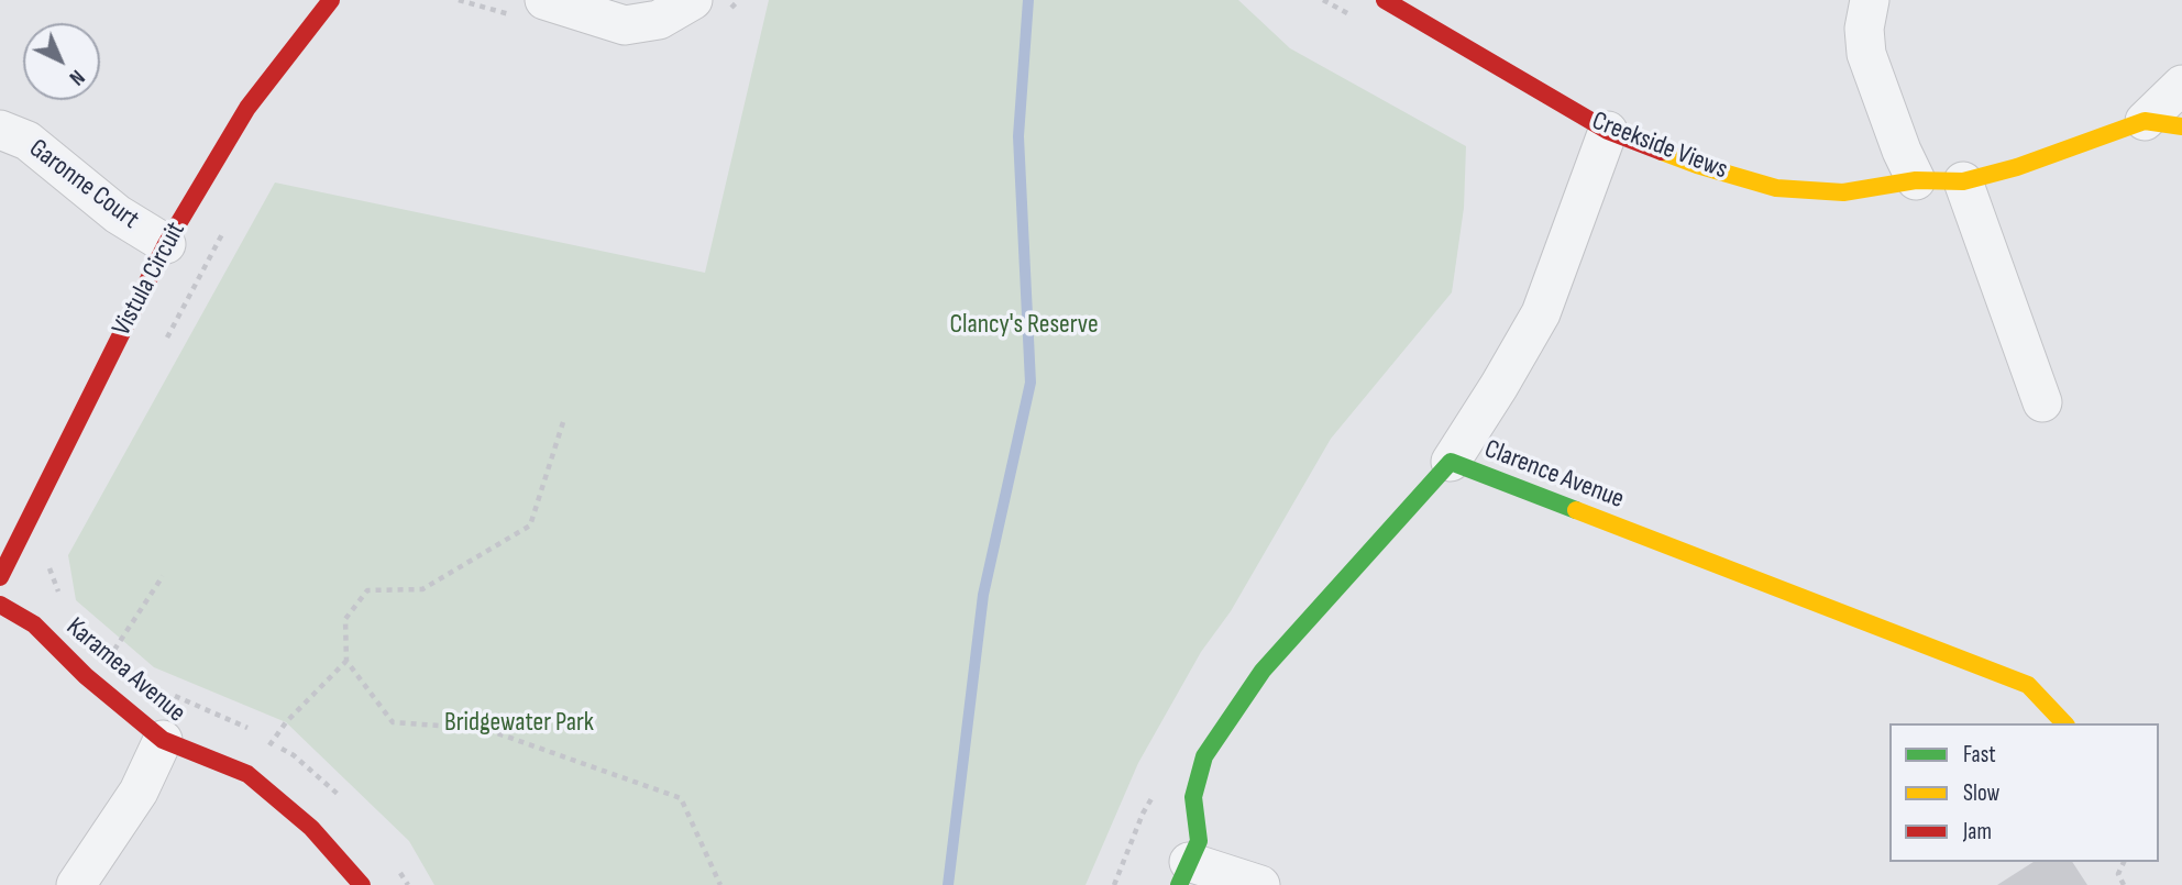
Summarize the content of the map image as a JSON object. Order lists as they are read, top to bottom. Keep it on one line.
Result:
{"streets":{"street":["Creekside Views","Garonne Court","Vistula Circuit","Clarence Avenue","Karamea Avenue"]},"crossings":[["Garonne Court","Vistula Circuit"]],"parks":["Clancy's Reserve","Bridgewater Park"],"legend":["Fast","Slow","Jam"],"north":"bottom right"}
